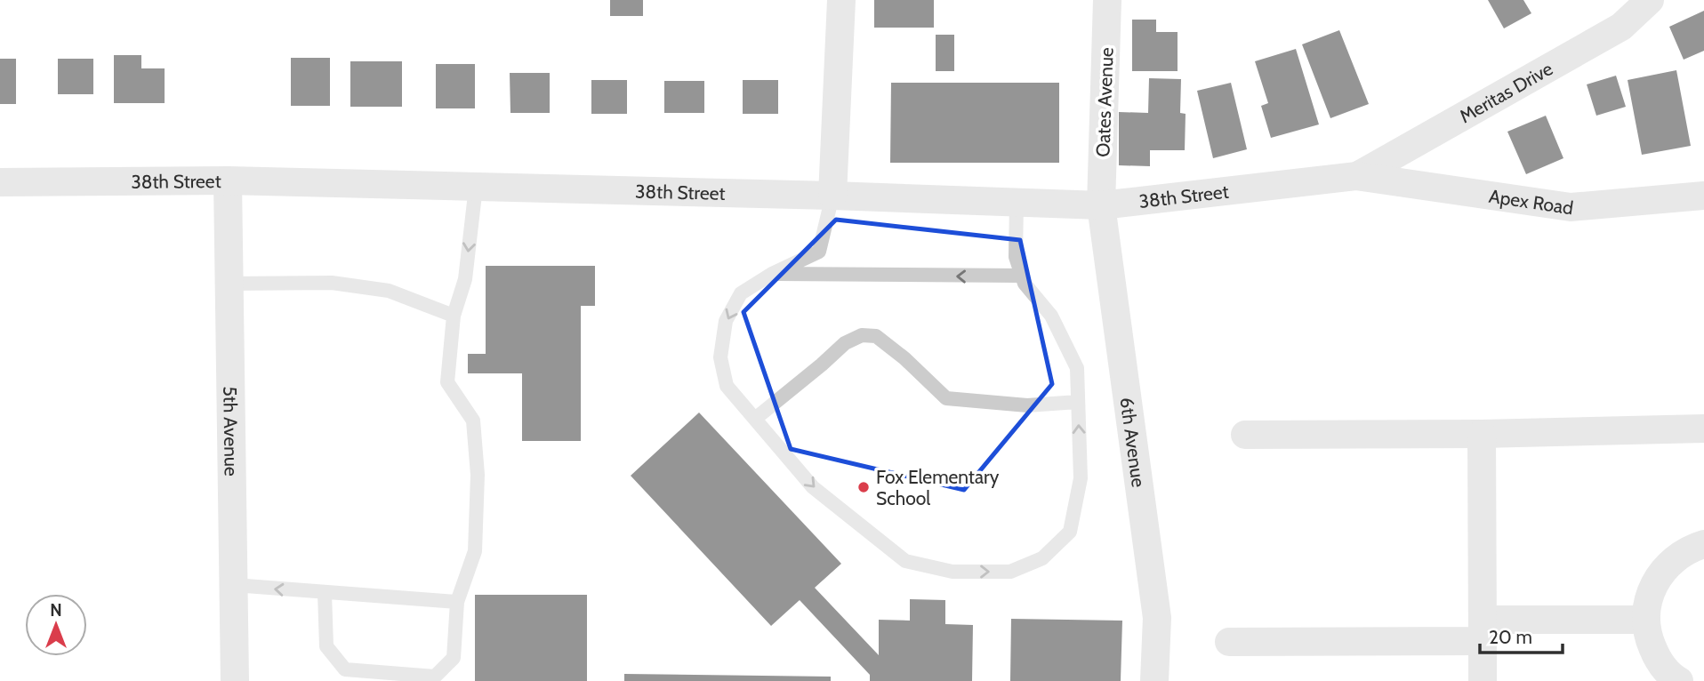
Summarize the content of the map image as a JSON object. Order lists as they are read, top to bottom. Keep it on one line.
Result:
{"streets":{"street":["Meritas Drive","Oates Avenue","38th Street","Apex Road","5th Avenue","6th Avenue"]},"crossings":[["Meritas Drive","38th Street"],["Meritas Drive","Apex Road"],["Oates Avenue","38th Street"],["Oates Avenue","6th Avenue"],["38th Street","Apex Road"],["38th Street","5th Avenue"],["38th Street","6th Avenue"]],"places":["Fox Elementary School"],"scale_bar":"20 m","north":"top"}
